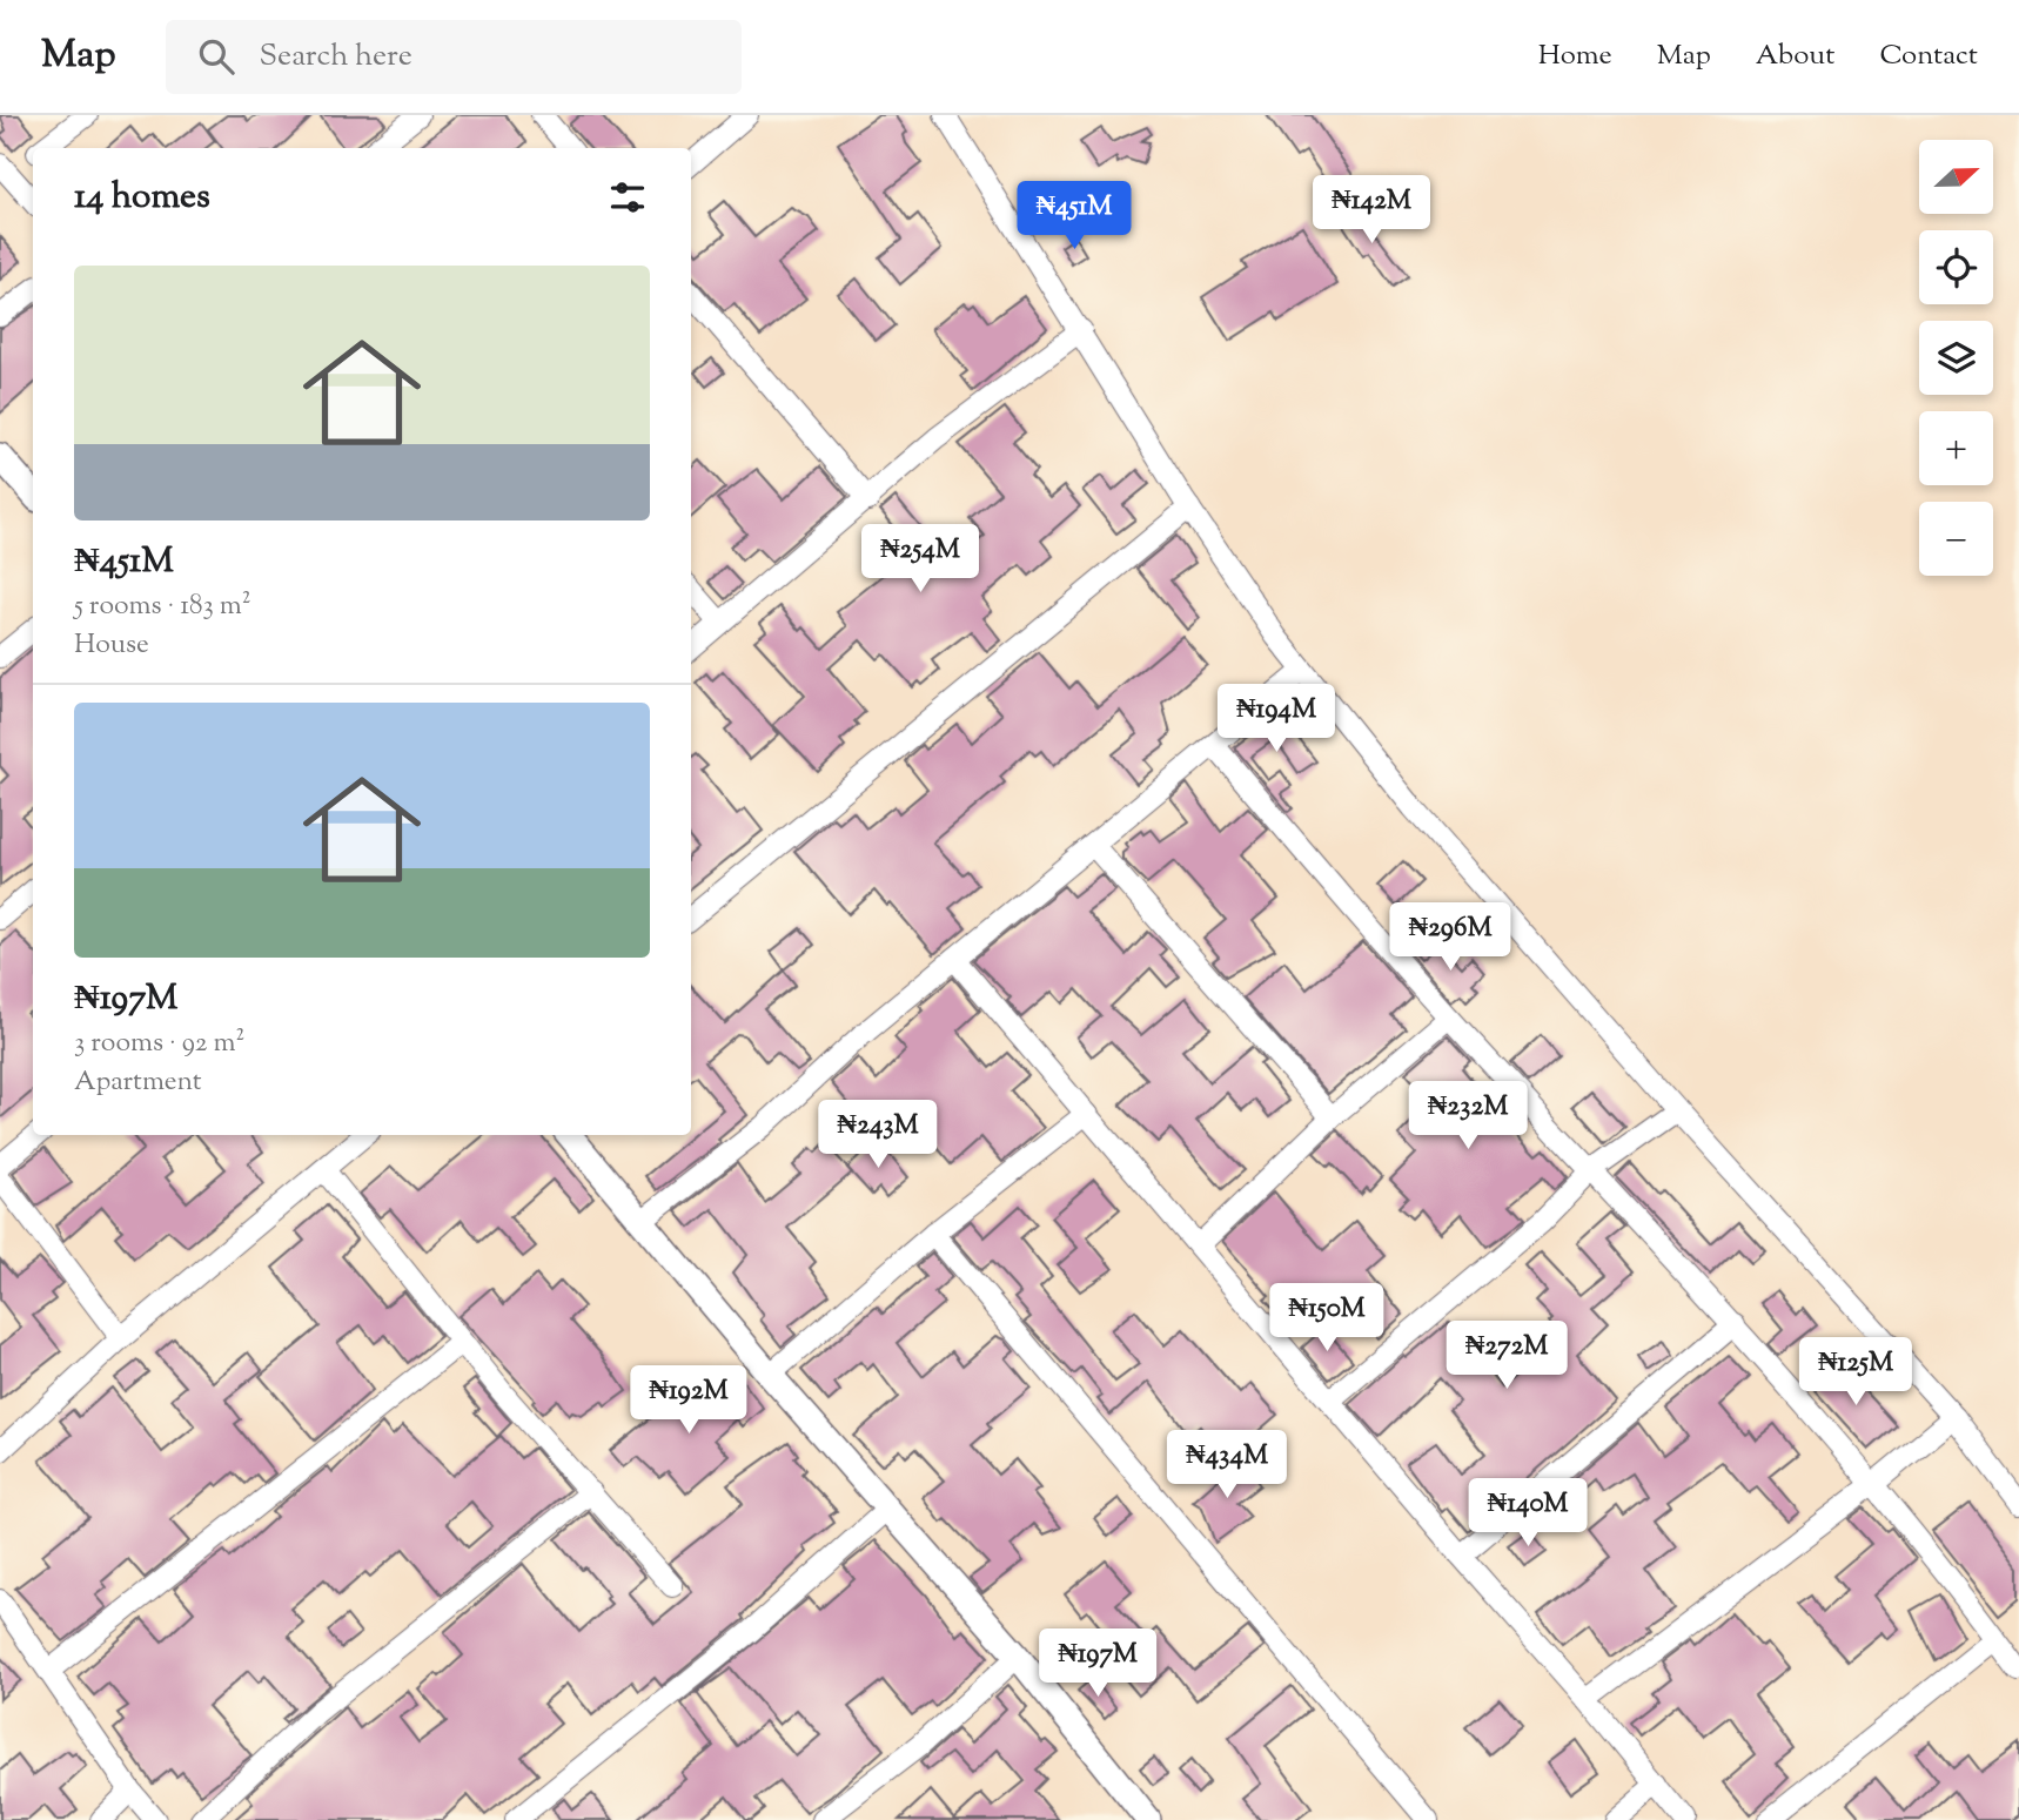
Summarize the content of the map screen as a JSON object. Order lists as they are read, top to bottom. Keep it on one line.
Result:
{"north":"right","page":{"header":"Map","search":"Search here","nav":["Home","Map","About","Contact"],"map_buttons":["+","−"],"heading":"14 homes","price":["₦142M","₦451M","₦254M","₦194M","₦296M","₦232M","₦243M","₦150M","₦272M","₦125M","₦192M","₦434M","₦140M","₦197M"],"list":[{"name":"₦451M","note":"5 rooms · 183 m² · House"},{"name":"₦197M","note":"3 rooms · 92 m² · Apartment"}]}}
